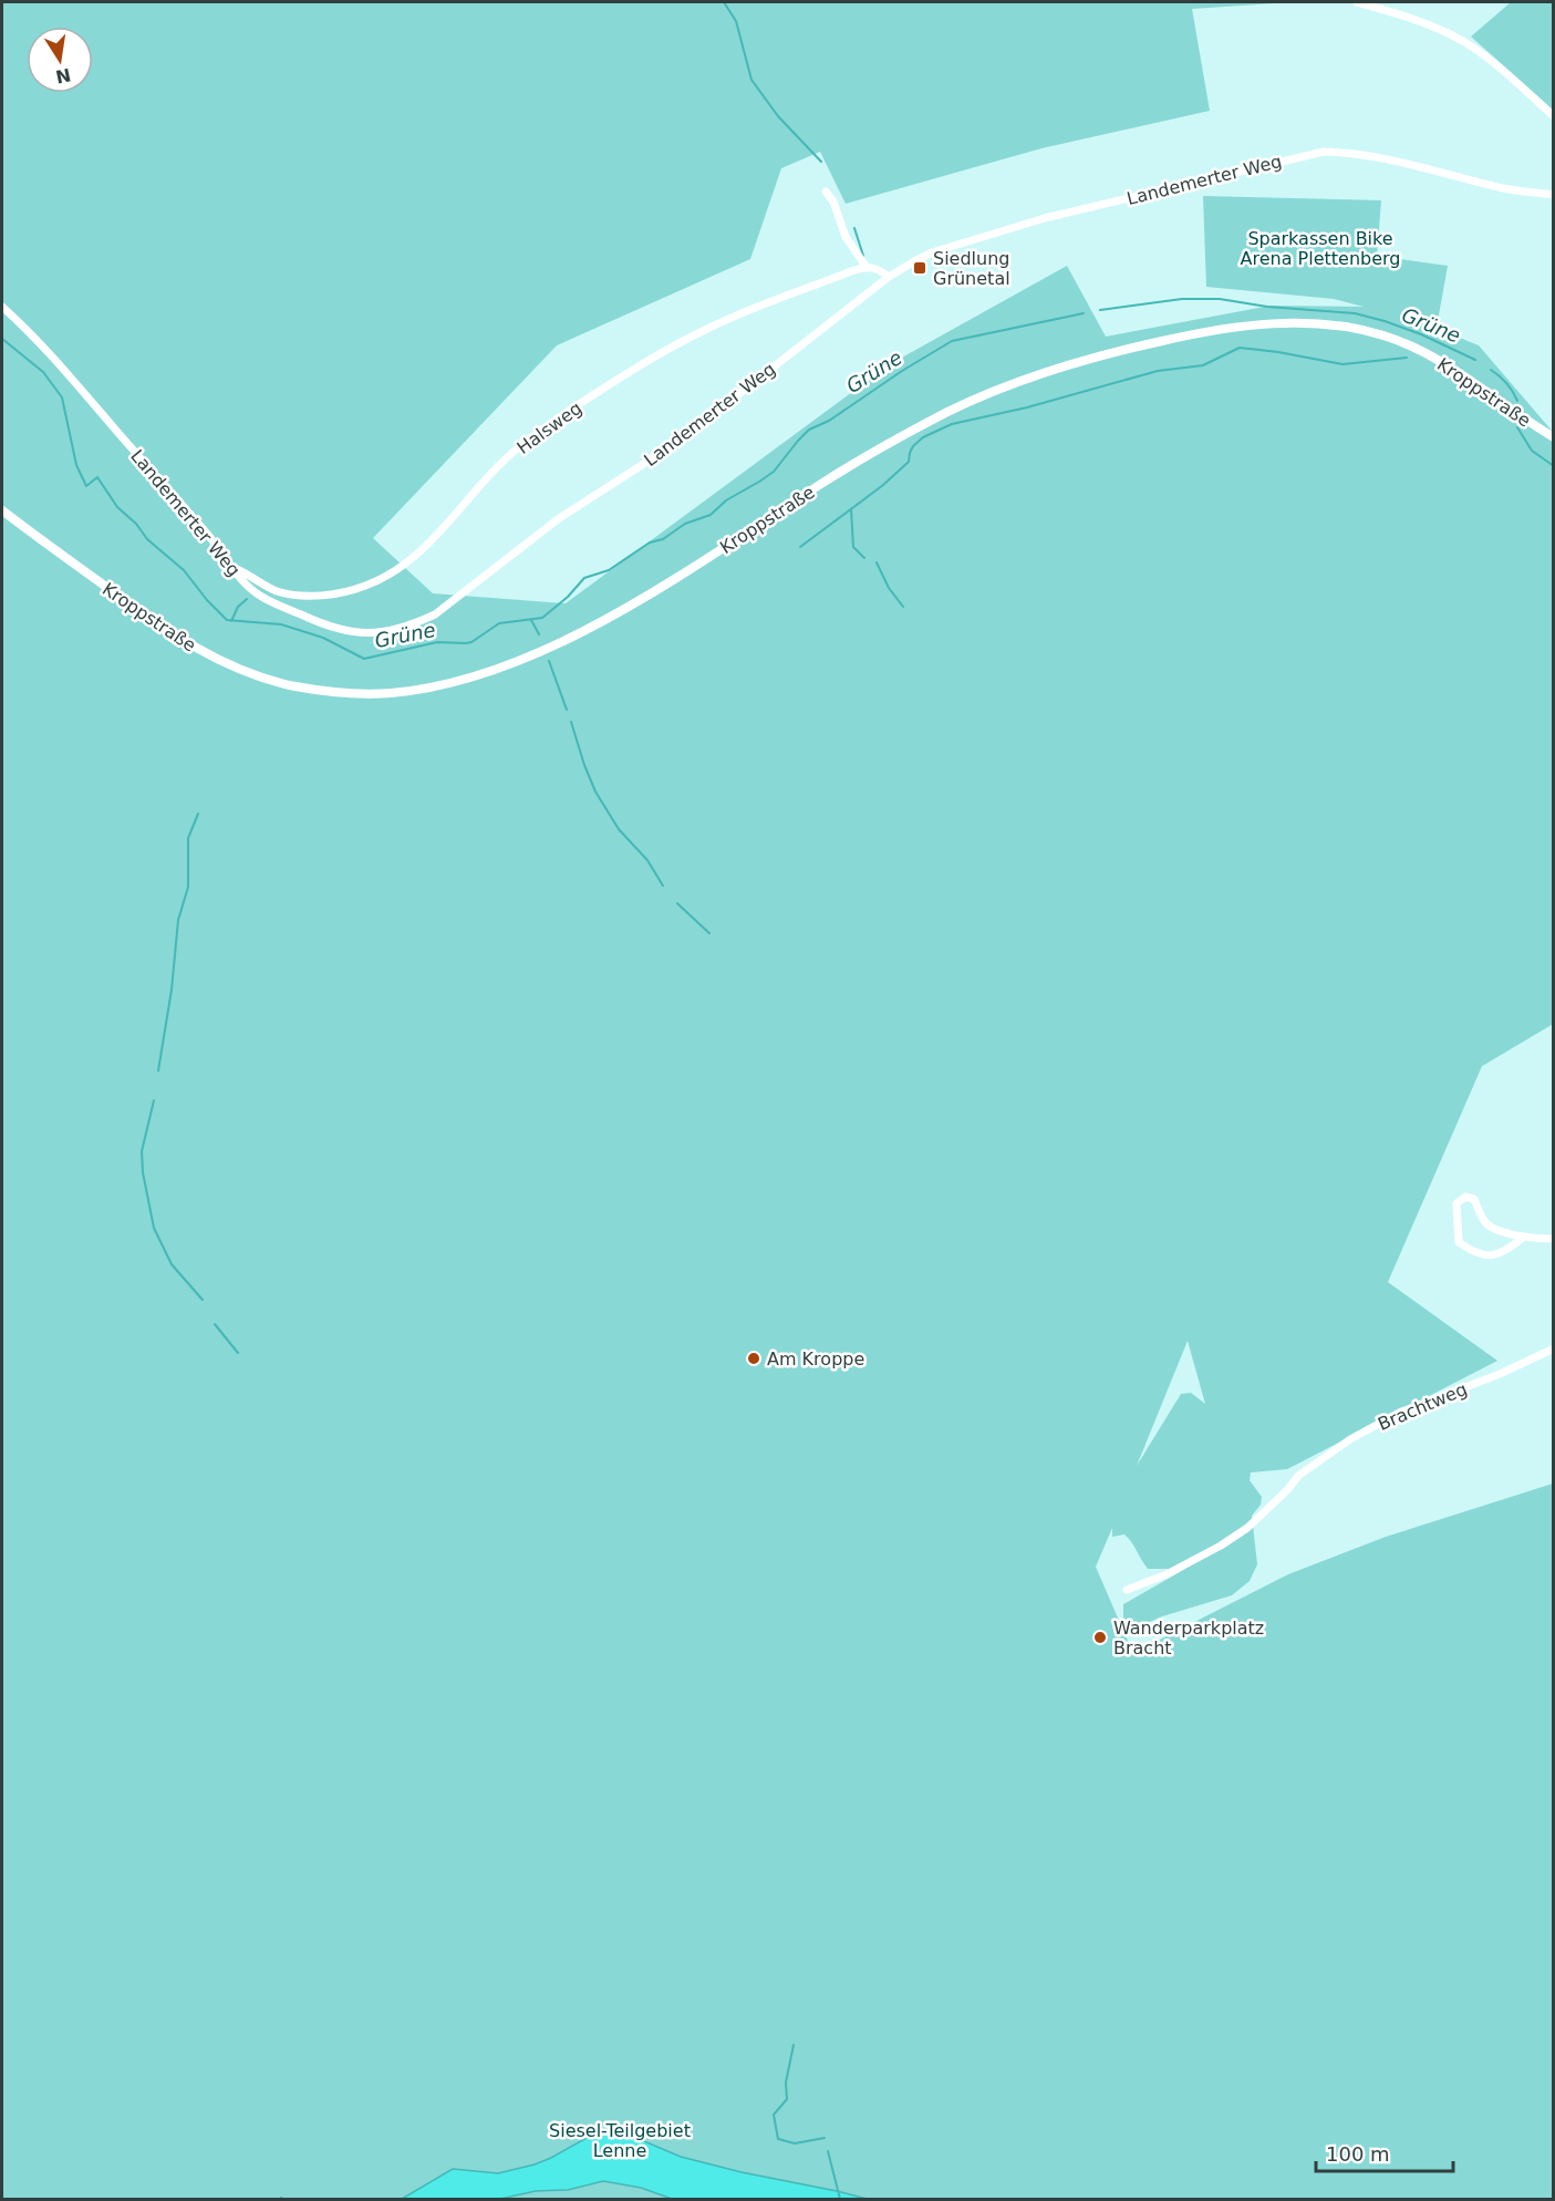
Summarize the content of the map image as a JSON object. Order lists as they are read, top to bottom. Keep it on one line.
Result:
{"streets":{"street":["Landemerter Weg","Kroppstraße","Halsweg","Brachtweg"]},"crossings":[["Landemerter Weg","Halsweg"]],"water":["Grüne"],"parks":["Sparkassen Bike Arena Plettenberg","Siesel-Teilgebiet Lenne"],"places":{"transit":["Siedlung Grünetal"],"other":["Am Kroppe","Wanderparkplatz Bracht"]},"scale_bar":"100 m","north":"bottom"}
